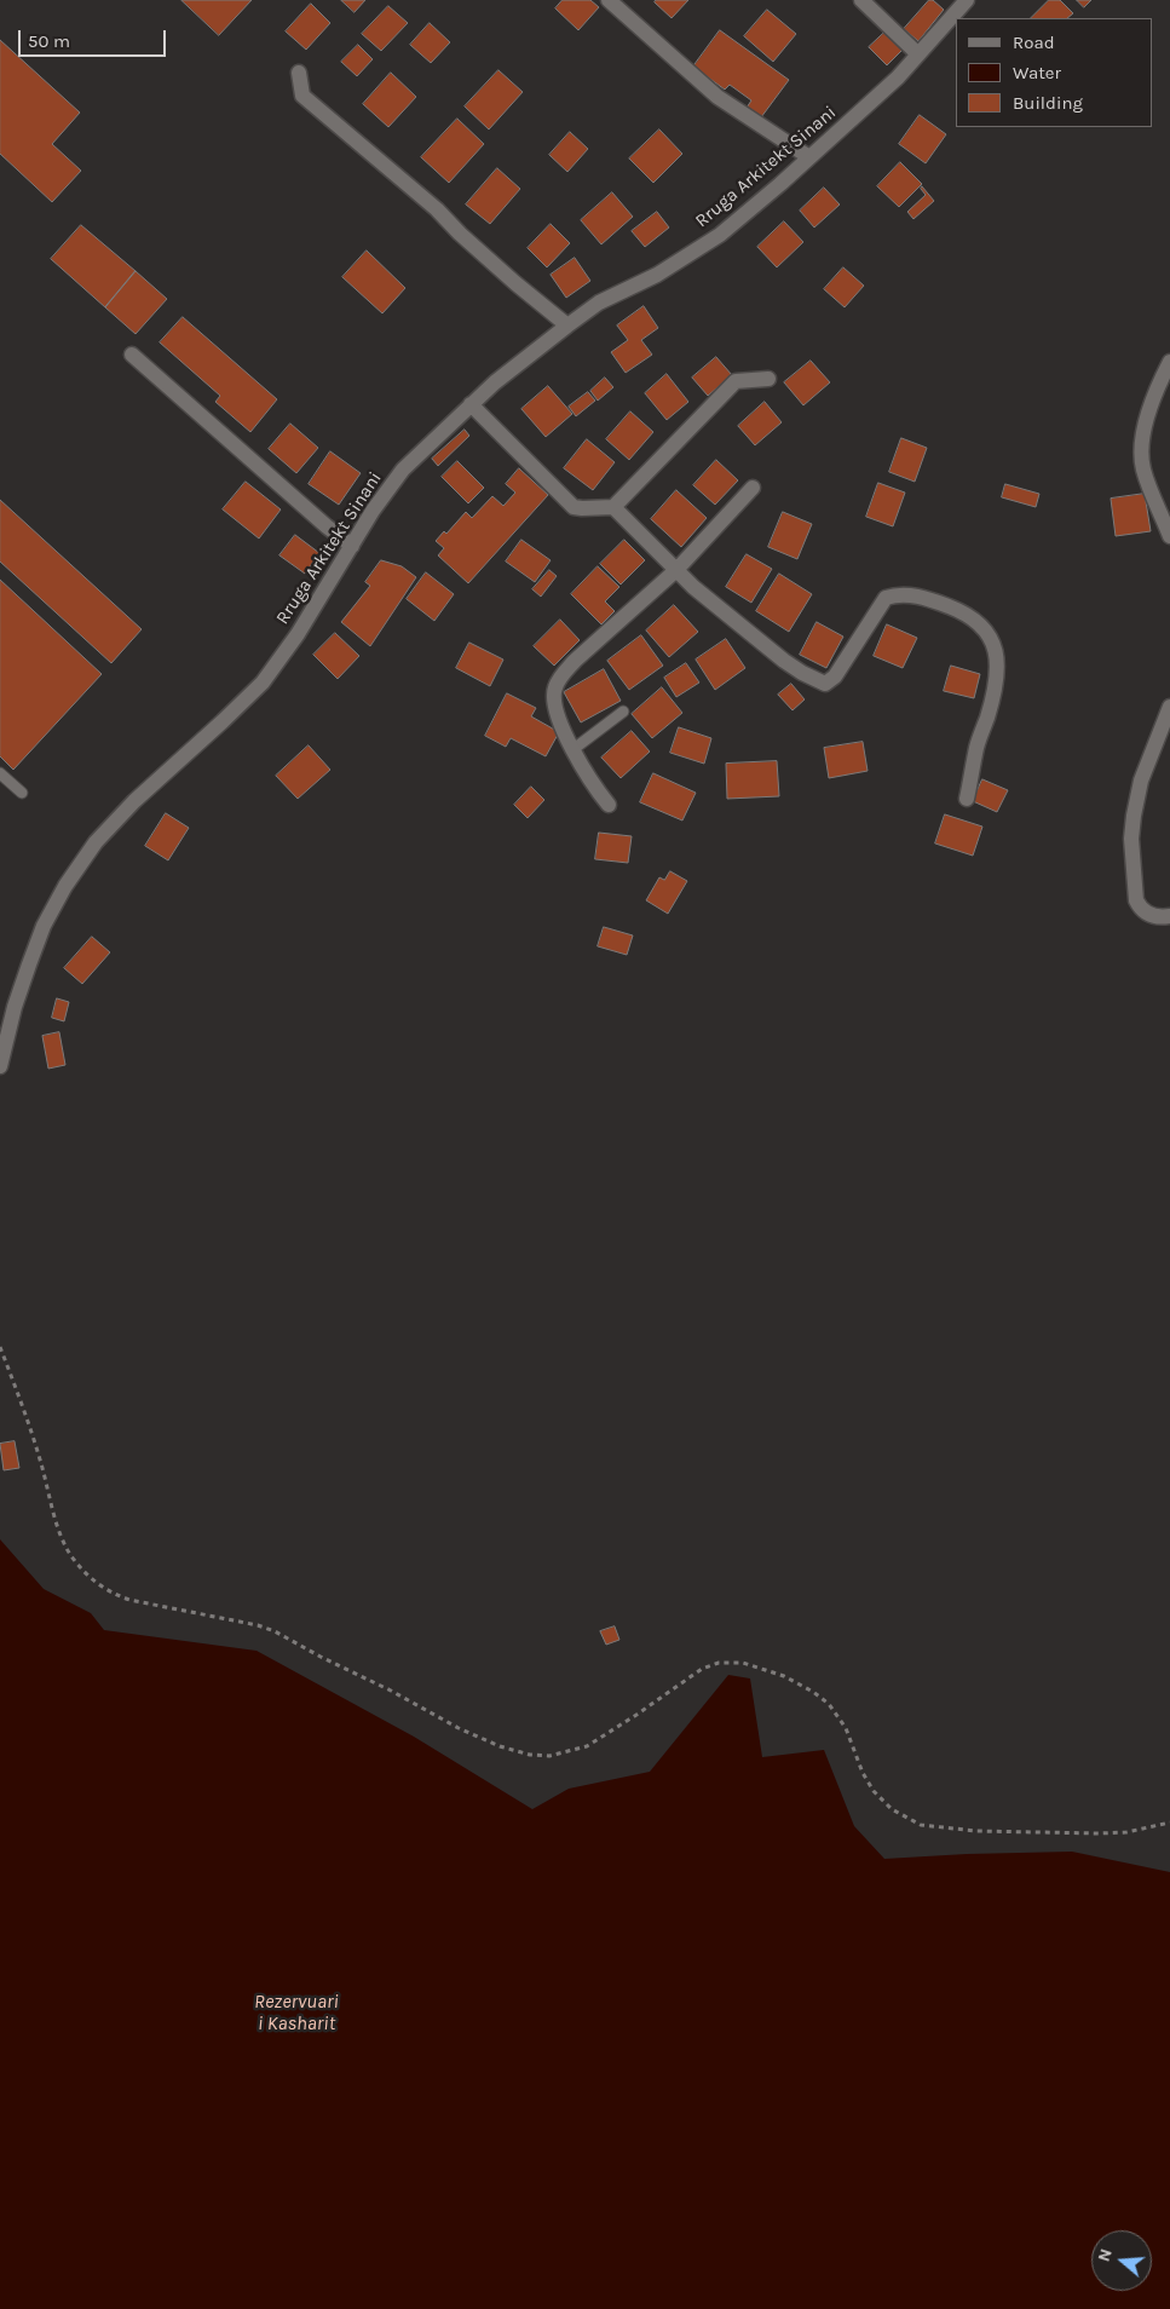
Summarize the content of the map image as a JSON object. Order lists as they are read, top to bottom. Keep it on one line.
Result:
{"streets":{"street":["Rruga Arkitekt Sinani"]},"water":["Rezervuari i Kasharit"],"legend":["Road","Water","Building"],"scale_bar":"50 m","north":"left"}
